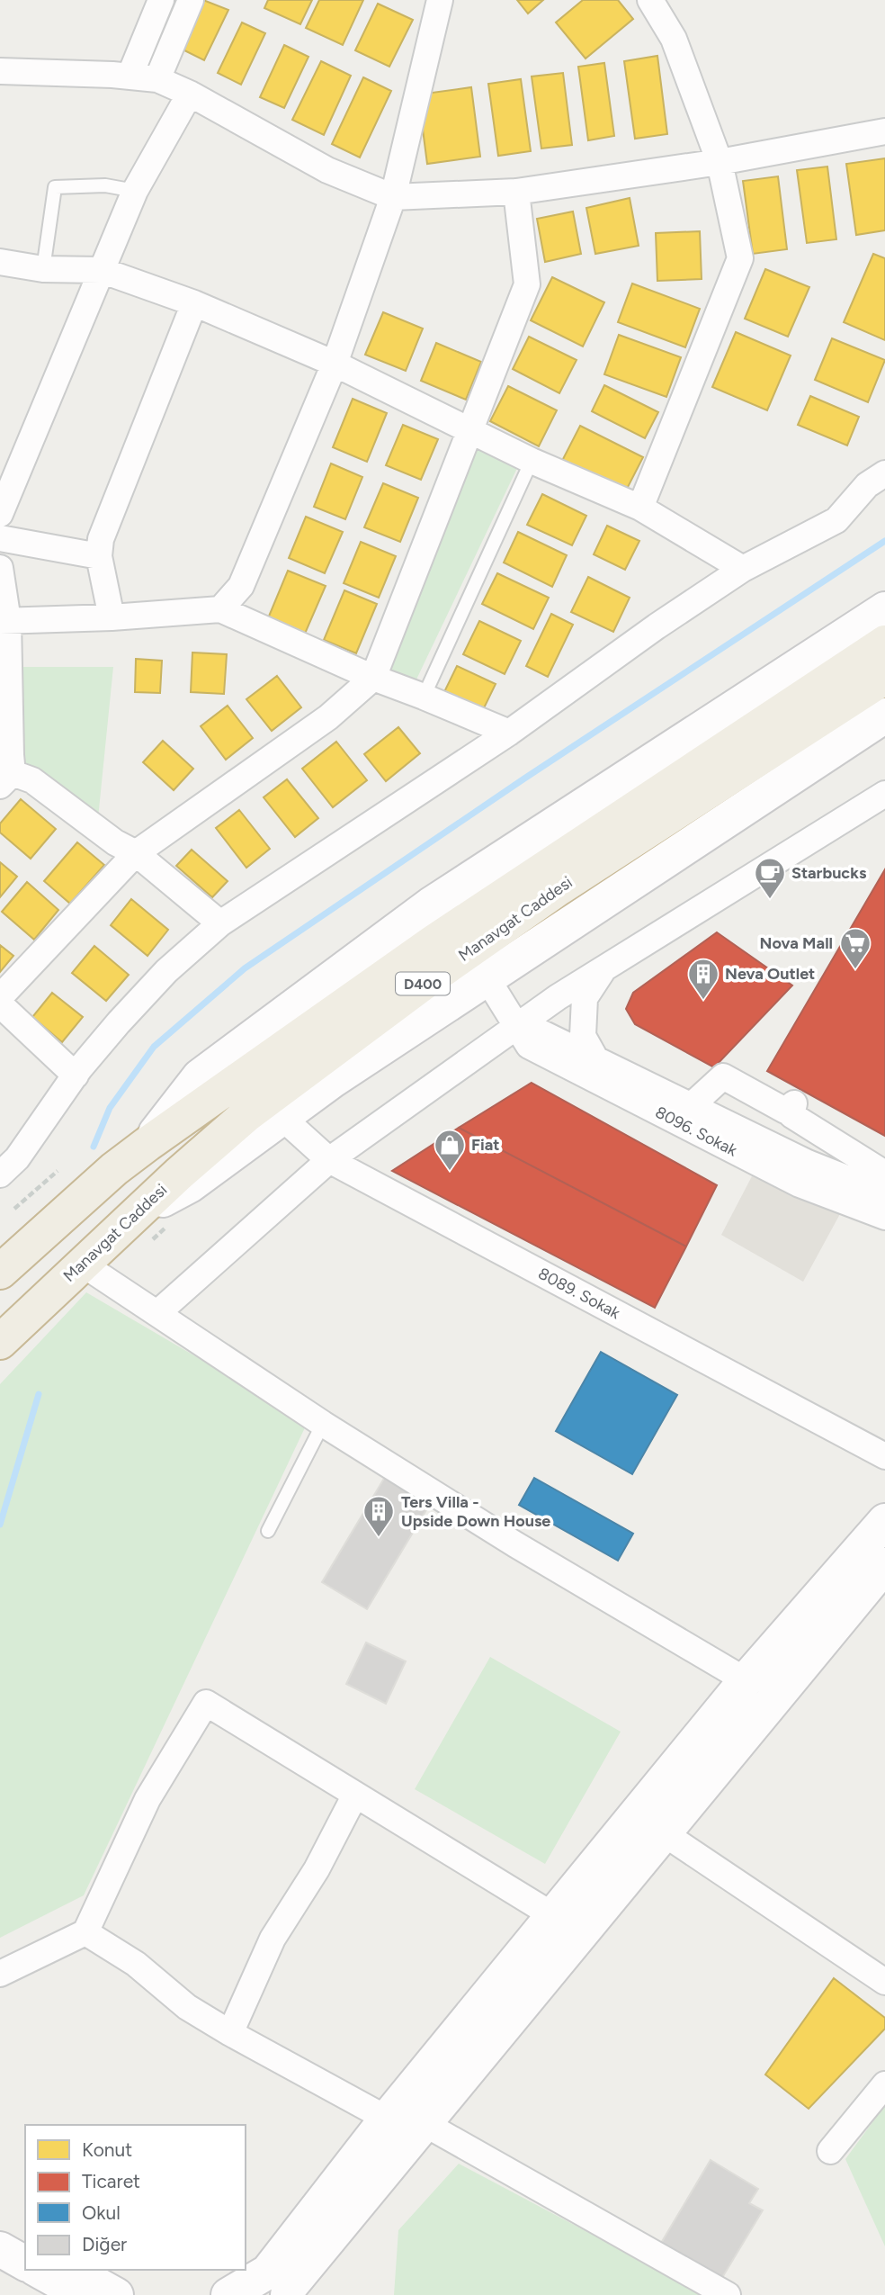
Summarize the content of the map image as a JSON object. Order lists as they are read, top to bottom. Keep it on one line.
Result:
{"streets":{"highway":["Manavgat Caddesi","D400"],"street":["8096. Sokak","8089. Sokak"]},"places":{"cafe":["Starbucks"],"supermarket":["Nova Mall"],"building":["Neva Outlet","Ters Villa - Upside Down House"],"shop":["Fiat"]},"legend":["Konut","Ticaret","Okul","Diğer"]}
